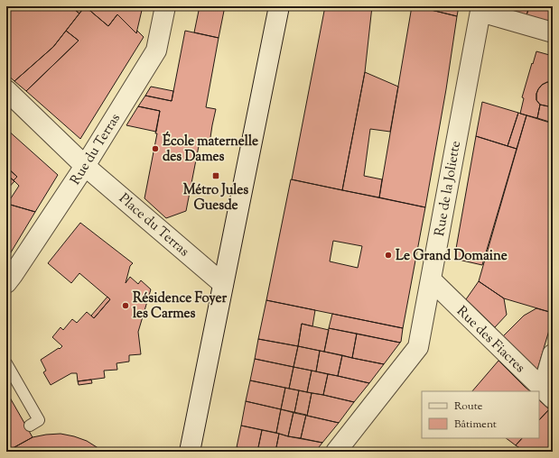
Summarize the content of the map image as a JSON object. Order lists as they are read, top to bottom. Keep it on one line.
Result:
{"streets":{"street":["Rue du Terras","Rue de la Joliette","Place du Terras","Rue des Fiacres"]},"crossings":[["Rue du Terras","Place du Terras"],["Rue de la Joliette","Rue des Fiacres"]],"places":{"other":["École maternelle des Dames","Le Grand Domaine","Résidence Foyer les Carmes"],"transit":["Métro Jules Guesde"]},"legend":["Route","Bâtiment"]}
